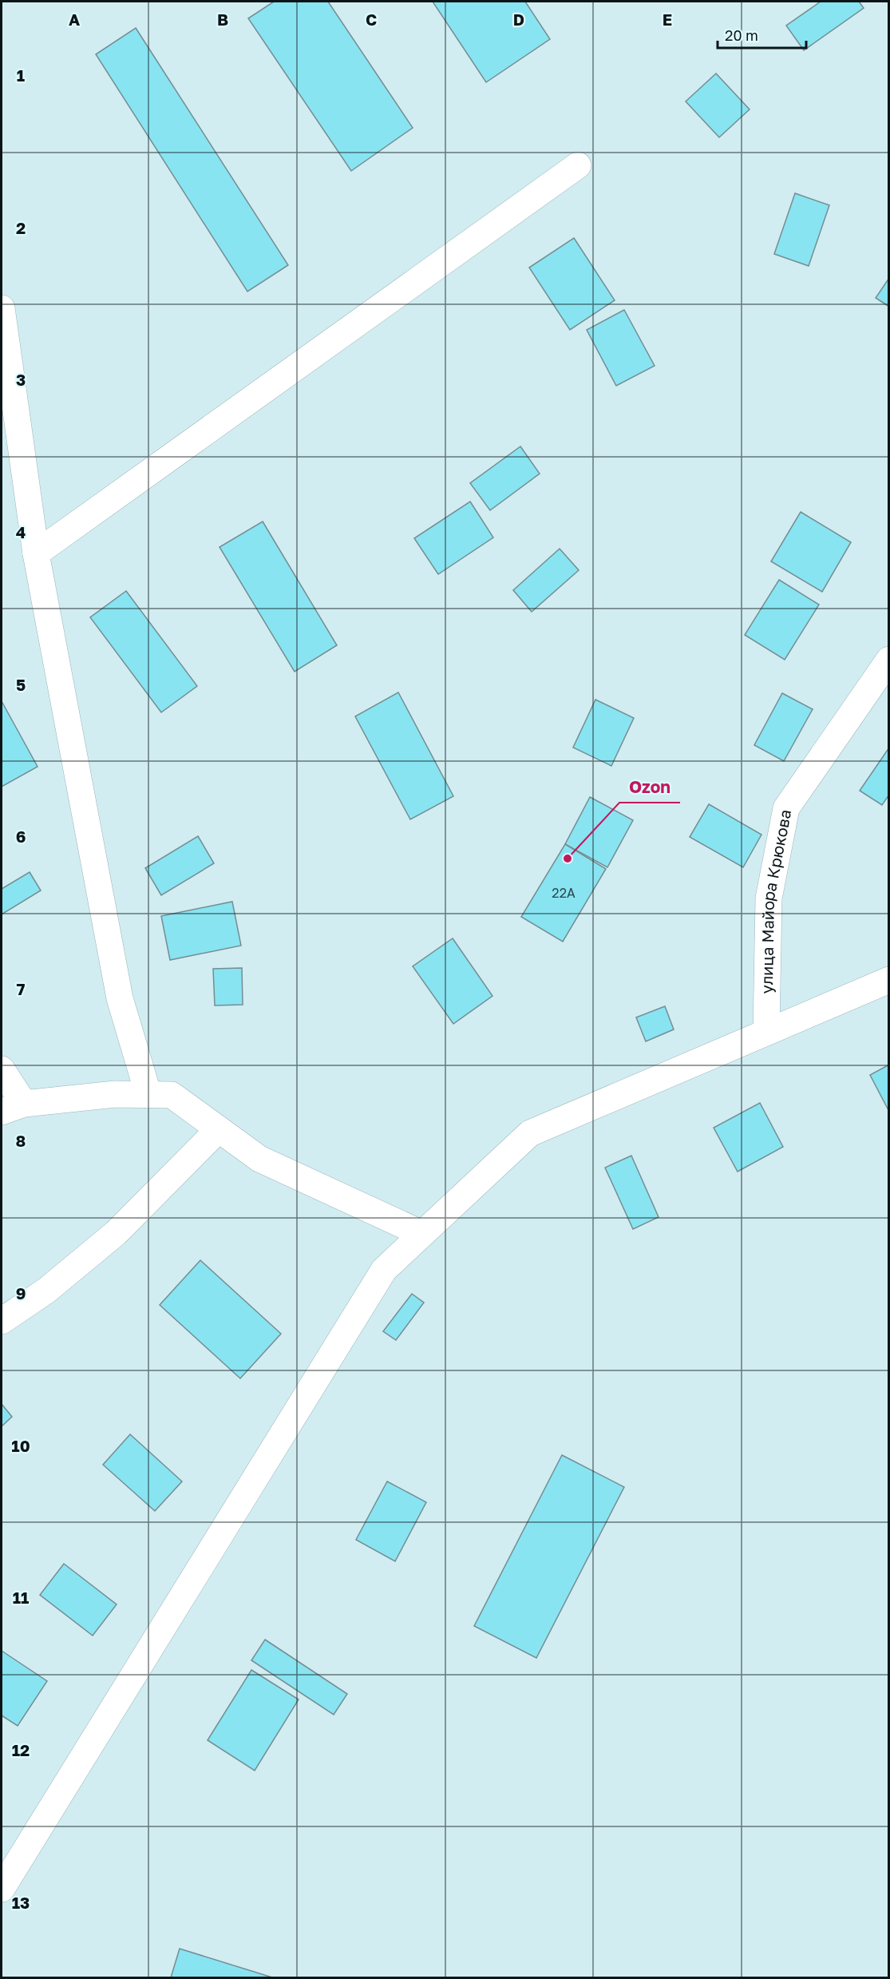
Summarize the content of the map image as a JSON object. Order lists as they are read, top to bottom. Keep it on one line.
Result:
{"streets":{"main road":["улица Майора Крюкова"]},"places":["Ozon"],"house_numbers":["22А"],"scale_bar":"20 m","grid":{"columns":["A","B","C","D","E"],"rows":["1","2","3","4","5","6","7","8","9","10","11","12","13"]}}
